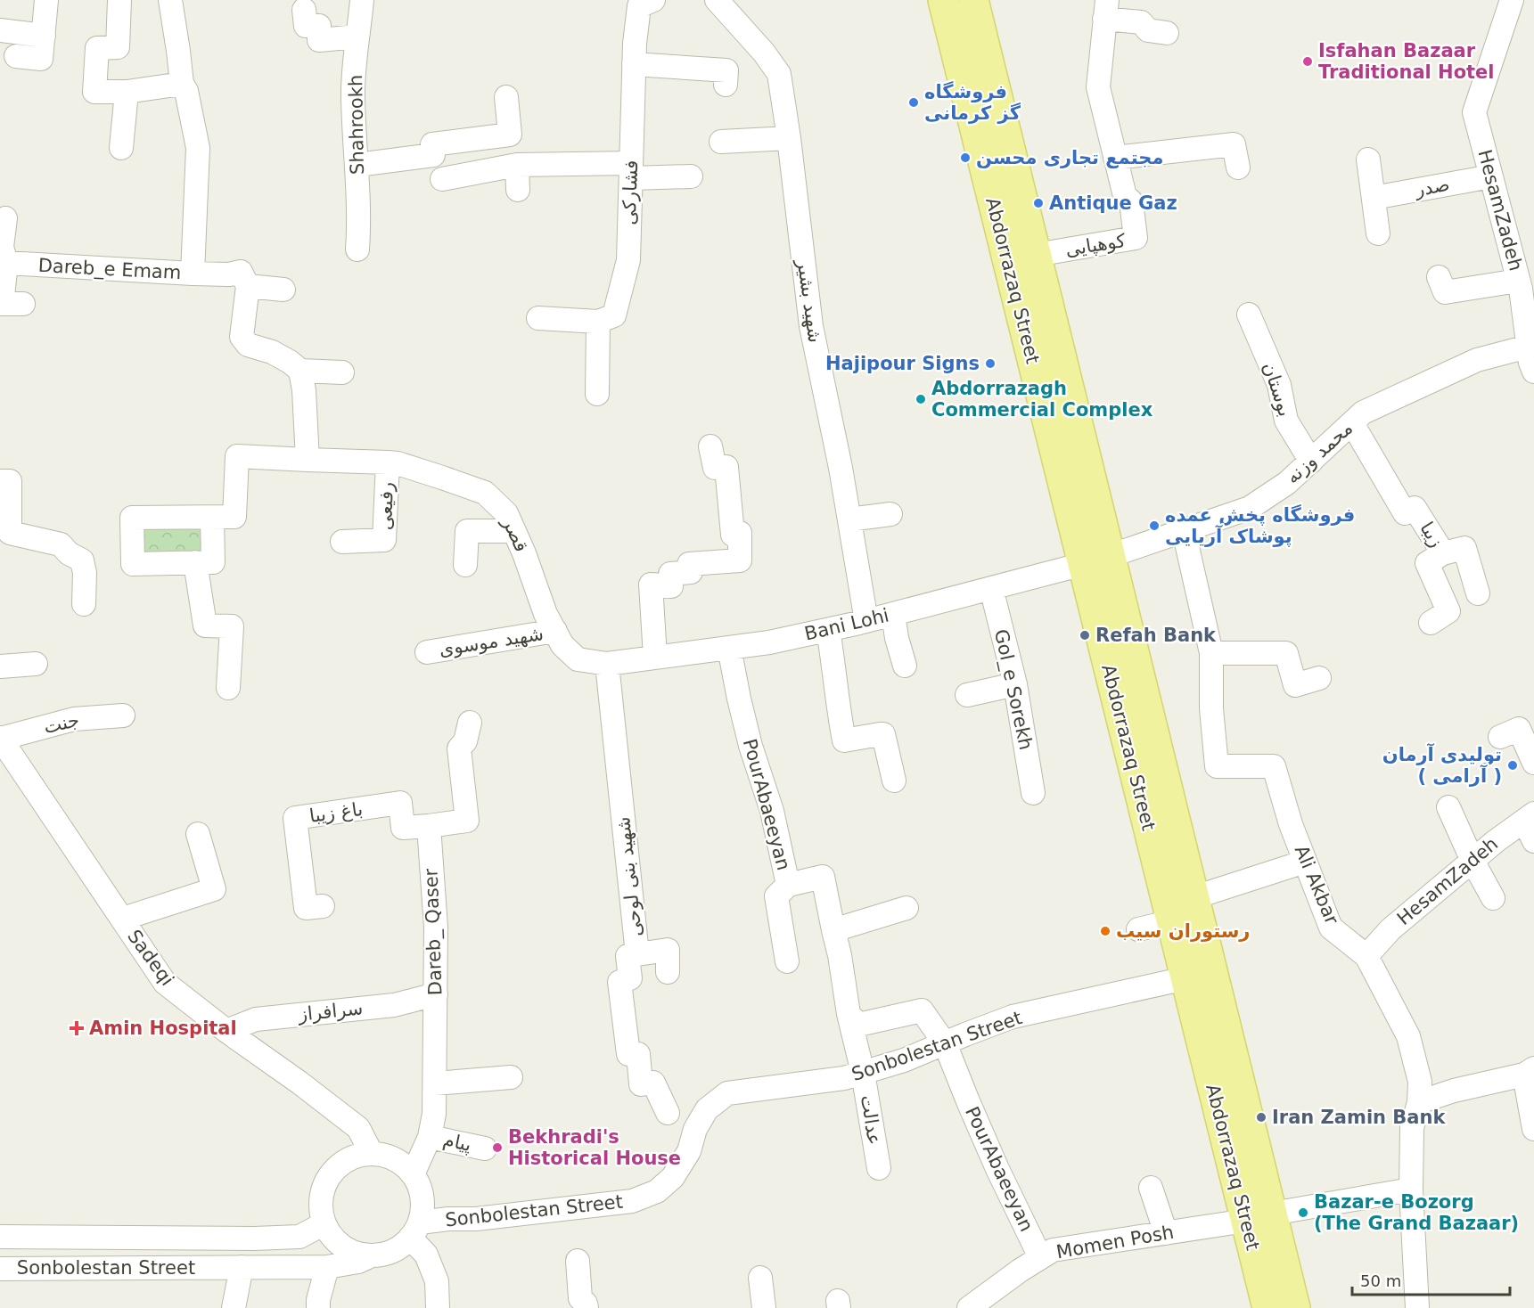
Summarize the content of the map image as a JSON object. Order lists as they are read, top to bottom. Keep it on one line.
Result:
{"streets":{"main road":["Abdorrazaq Street"],"street":["Shahrookh","صدر","فشارکی","HesamZadeh","کوهپایی","Dareb_e Emam","شهید بشیر","بوستان","محمد وزنه","رفیعی","قصر","زیبا","Bani Lohi","شهید موسوی","Gol_e Sorekh","جنت","PourAbaeeyan","باغ زیبا","شهید بنی لوحی","Ali Akbar","Dareb_ Qaser","Sadeqi","سرافراز","Sonbolestan Street","عدالت","پیام","Momen Posh"]},"crossings":[["صدر","HesamZadeh"],["HesamZadeh","محمد وزنه"],["HesamZadeh","Ali Akbar"],["کوهپایی","Abdorrazaq Street"],["Abdorrazaq Street","محمد وزنه"],["Abdorrazaq Street","Bani Lohi"],["Abdorrazaq Street","Sonbolestan Street"],["Abdorrazaq Street","Momen Posh"],["شهید بشیر","Bani Lohi"],["بوستان","محمد وزنه"],["محمد وزنه","زیبا"],["محمد وزنه","Ali Akbar"],["رفیعی","قصر"],["قصر","Bani Lohi"],["قصر","شهید موسوی"],["قصر","شهید بنی لوحی"],["Bani Lohi","Gol_e Sorekh"],["Bani Lohi","PourAbaeeyan"],["Bani Lohi","شهید بنی لوحی"],["جنت","Sadeqi"],["PourAbaeeyan","Sonbolestan Street"],["PourAbaeeyan","عدالت"],["PourAbaeeyan","Momen Posh"],["باغ زیبا","Dareb_ Qaser"],["Ali Akbar","Momen Posh"],["Dareb_ Qaser","Sadeqi"],["Dareb_ Qaser","سرافراز"],["Dareb_ Qaser","Sonbolestan Street"],["Dareb_ Qaser","پیام"],["Sadeqi","سرافراز"],["Sadeqi","Sonbolestan Street"],["Sonbolestan Street","عدالت"]],"places":{"other":["Isfahan Bazaar Traditional Hotel","فروشگاه گز کرمانی","مجتمع تجاری محسن","Antique Gaz","Hajipour Signs","Abdorrazagh Commercial Complex","فروشگاه پخش عمده پوشاک آریایی","Refah Bank","تولیدی آرمان ( آرامی )","رستوران سيب","Iran Zamin Bank","Bekhradi's Historical House","Bazar-e Bozorg (The Grand Bazaar)"],"health":["Amin Hospital"]},"scale_bar":"50 m"}
